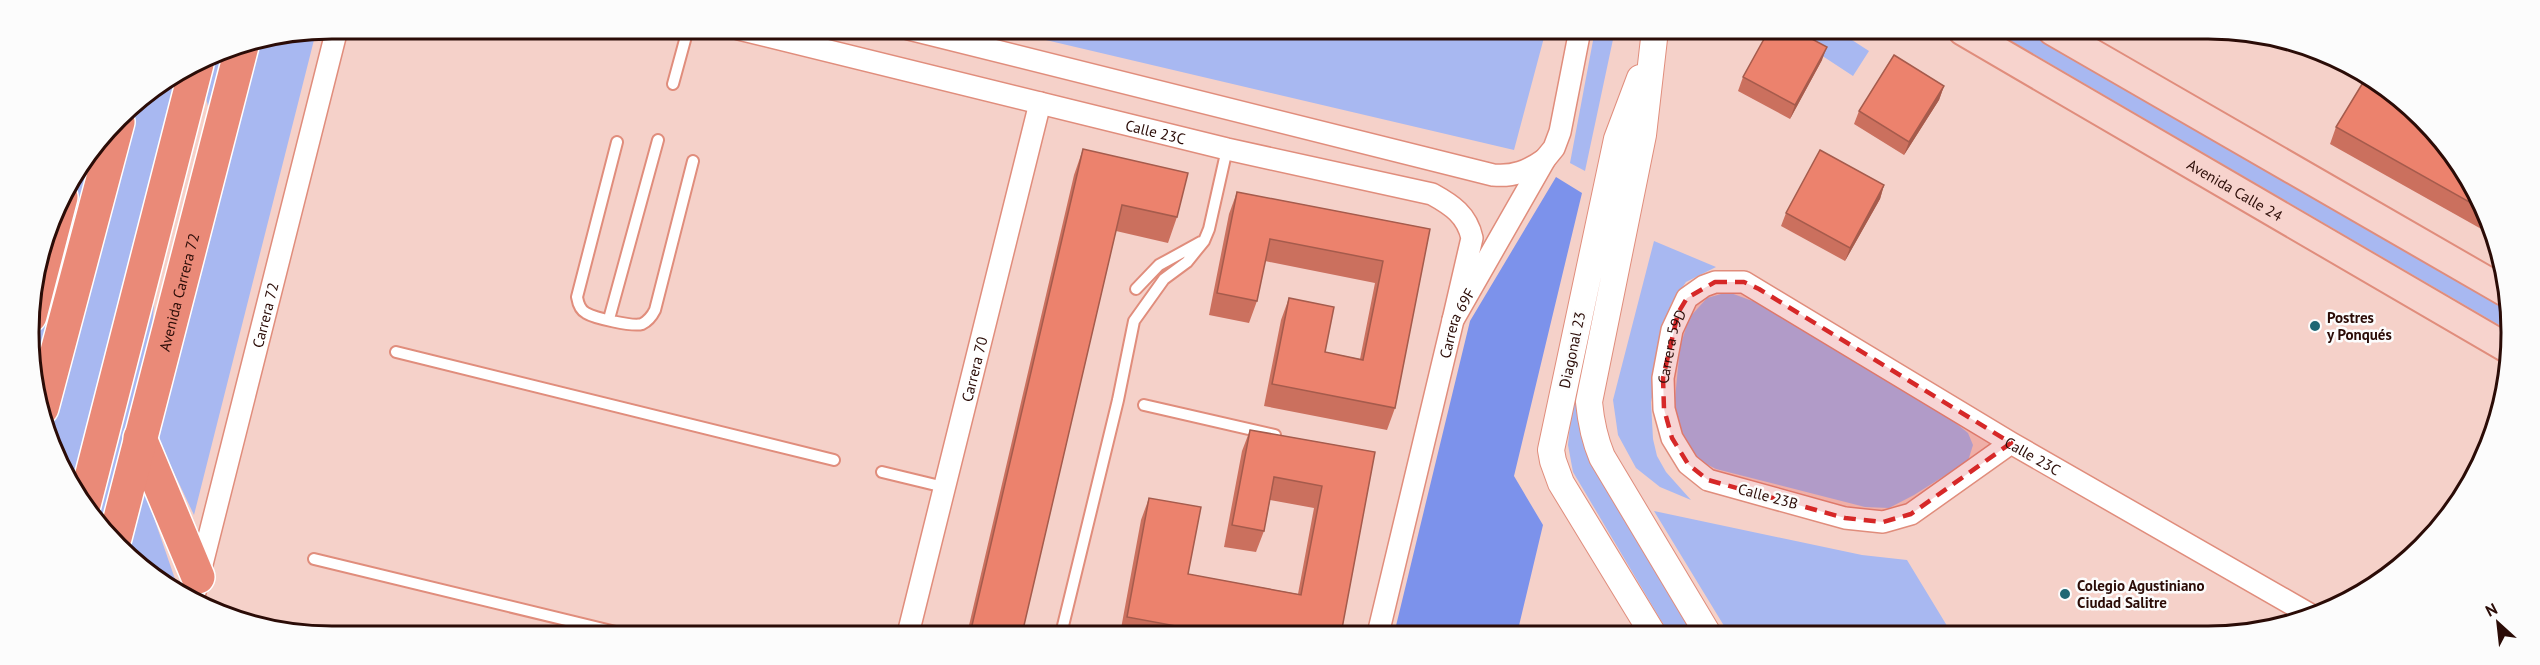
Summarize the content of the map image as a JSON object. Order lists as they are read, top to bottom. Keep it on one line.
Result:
{"streets":{"highway":["Avenida Carrera 72"],"main road":["Avenida Calle 24"],"street":["Calle 23C","Carrera 72","Carrera 69F","Carrera 59D","Diagonal 23","Carrera 70","Calle 23B"]},"crossings":[["Calle 23C","Carrera 69F"],["Calle 23C","Carrera 59D"],["Calle 23C","Carrera 70"],["Calle 23C","Calle 23B"],["Carrera 59D","Calle 23B"]],"places":["Postres y Ponqués","Colegio Agustiniano Ciudad Salitre"],"north":"top left"}
